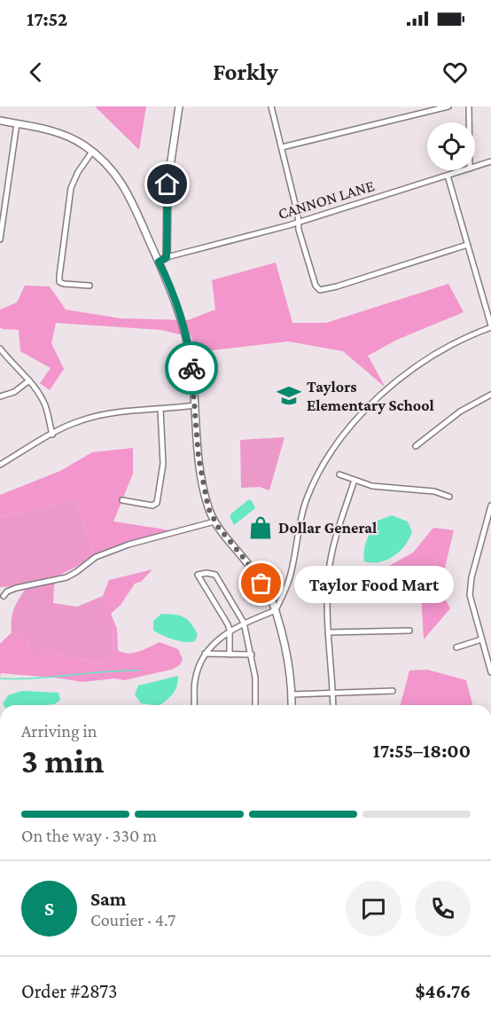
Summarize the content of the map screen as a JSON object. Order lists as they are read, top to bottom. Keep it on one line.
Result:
{"streets":{"street":["CANNON LANE"]},"places":{"school or university":["Taylors Elementary School"],"shop":["Dollar General"],"other":["Taylor Food Mart"]},"page":{"status":"17:52","header":"Forkly","bubble":"Taylor Food Mart","heading":["3 min","Arriving in","17:55–18:00"],"panel":["Sam","Courier · 4.7","Order #2873","$46.76"],"bar":"On the way · 330 m","round":"S"}}
